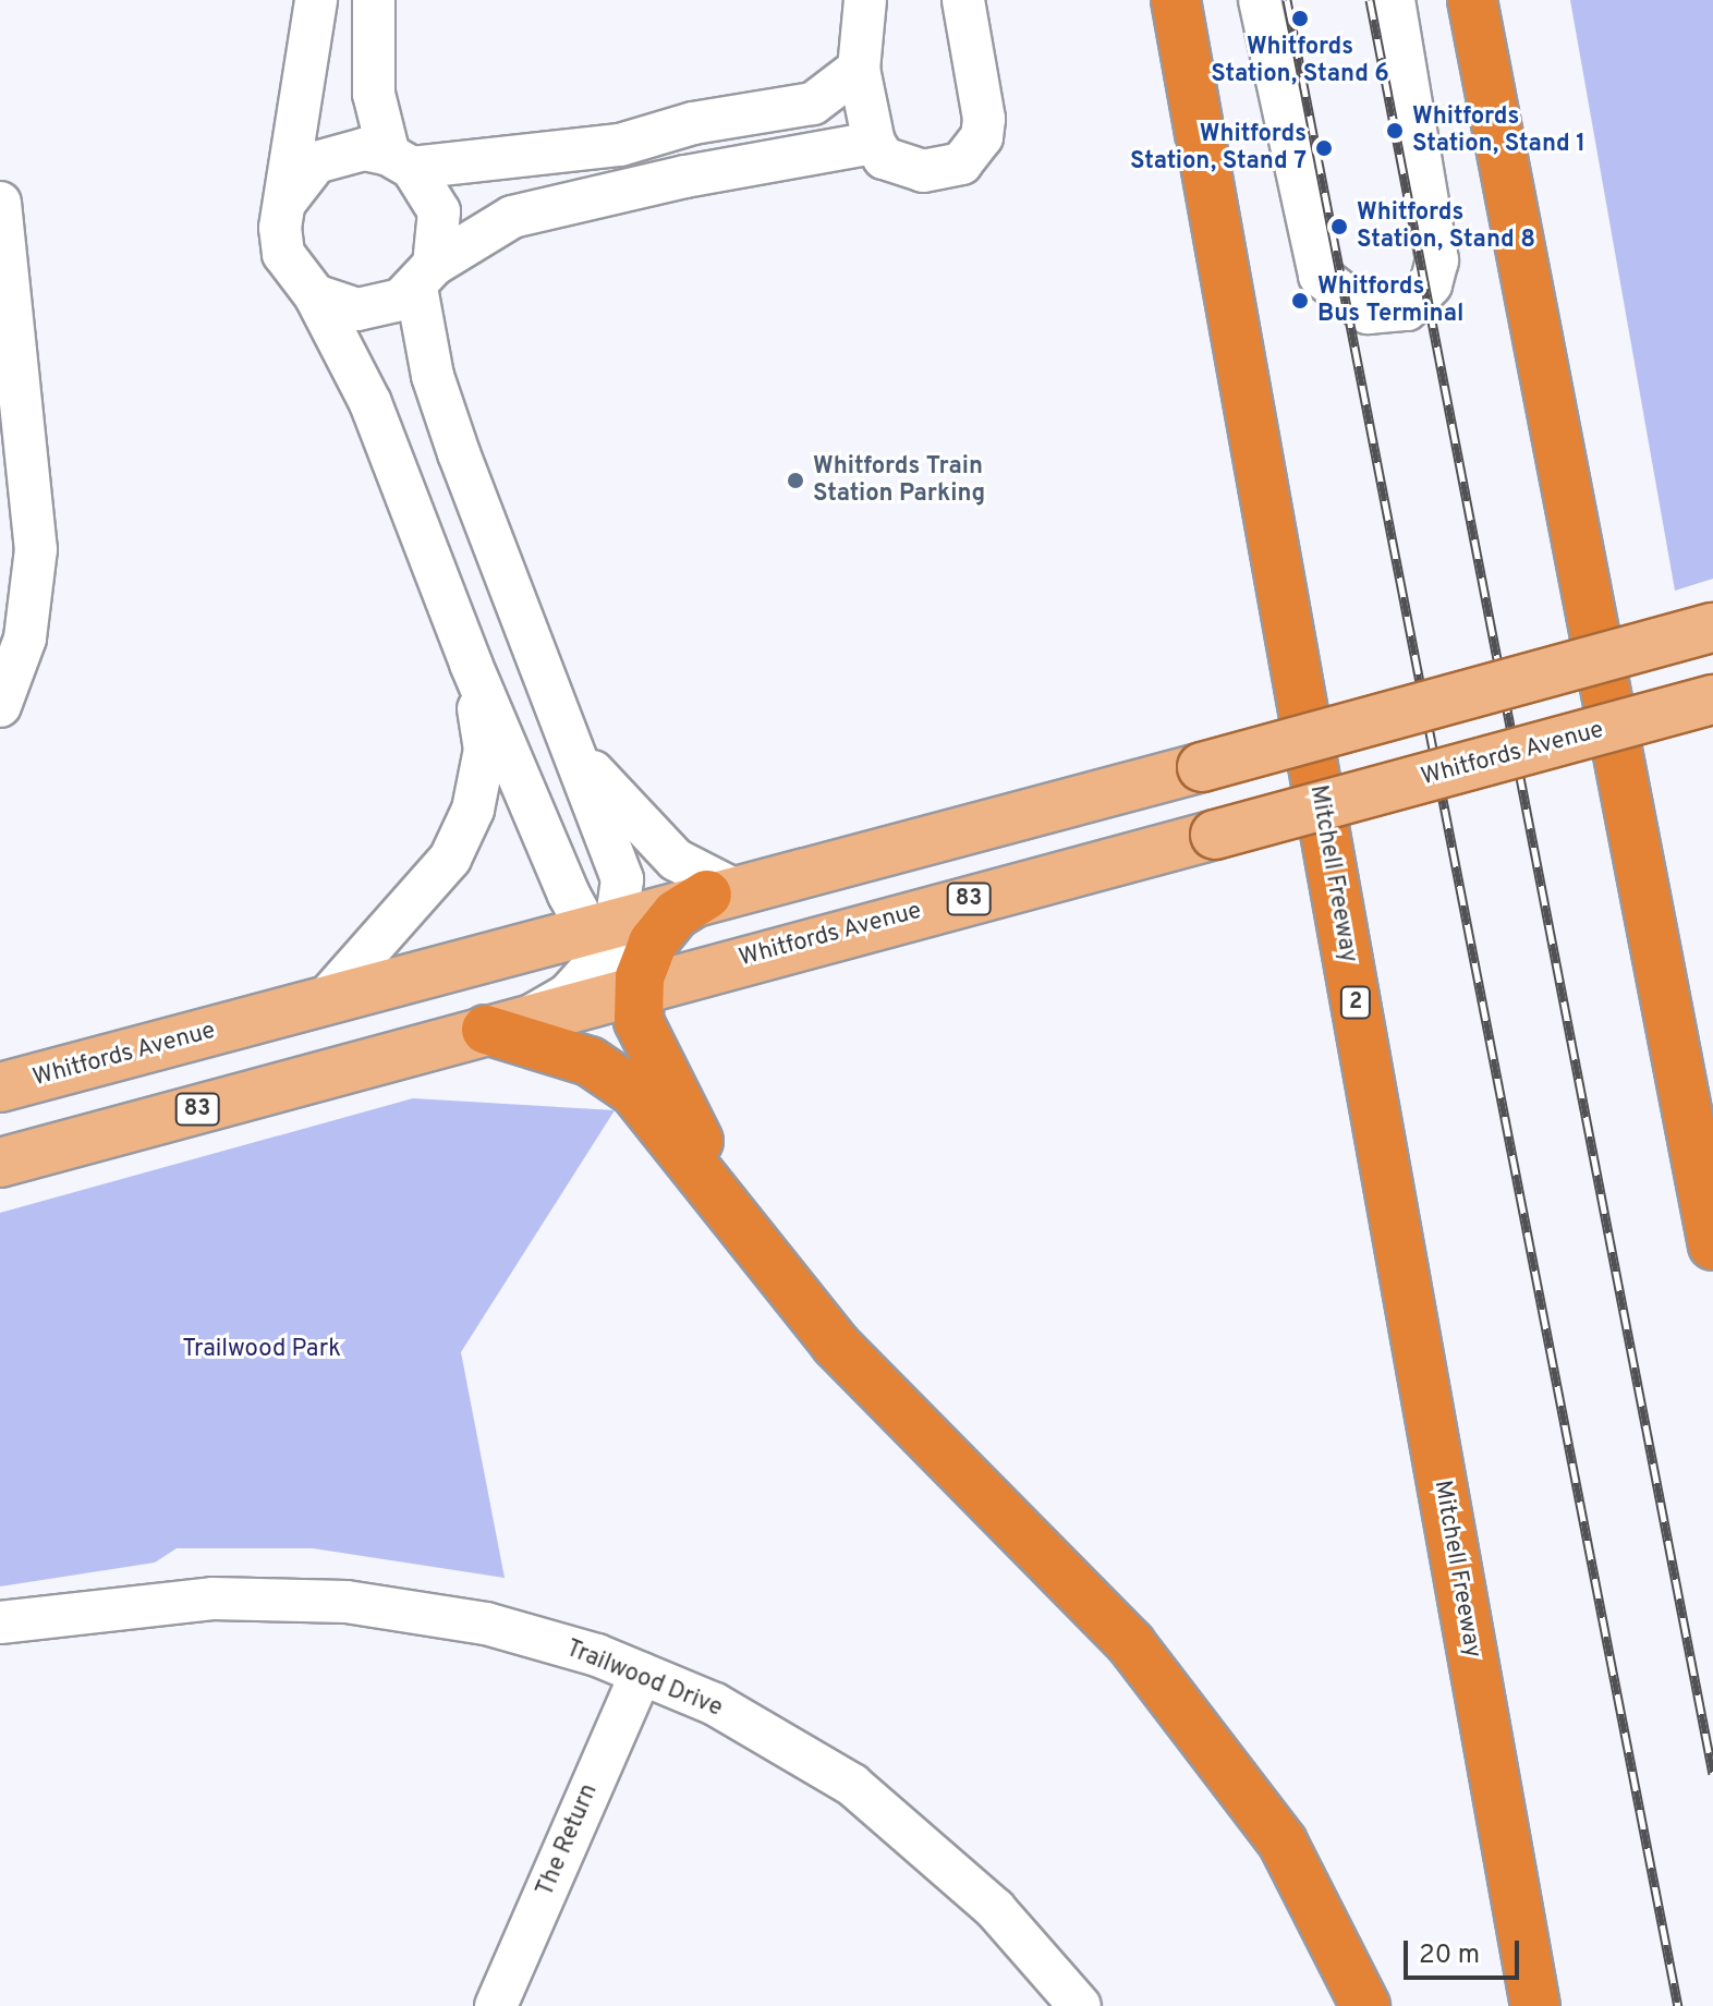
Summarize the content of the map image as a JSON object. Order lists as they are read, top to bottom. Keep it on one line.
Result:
{"streets":{"highway":["Mitchell Freeway","2"],"main road":["Whitfords Avenue","83"],"street":["Trailwood Drive","The Return"]},"crossings":[["Trailwood Drive","The Return"]],"parks":["Trailwood Park"],"places":["Whitfords Station, Stand 6","Whitfords Station, Stand 1","Whitfords Station, Stand 7","Whitfords Station, Stand 8","Whitfords Bus Terminal","Whitfords Train Station Parking"],"scale_bar":"20 m"}
